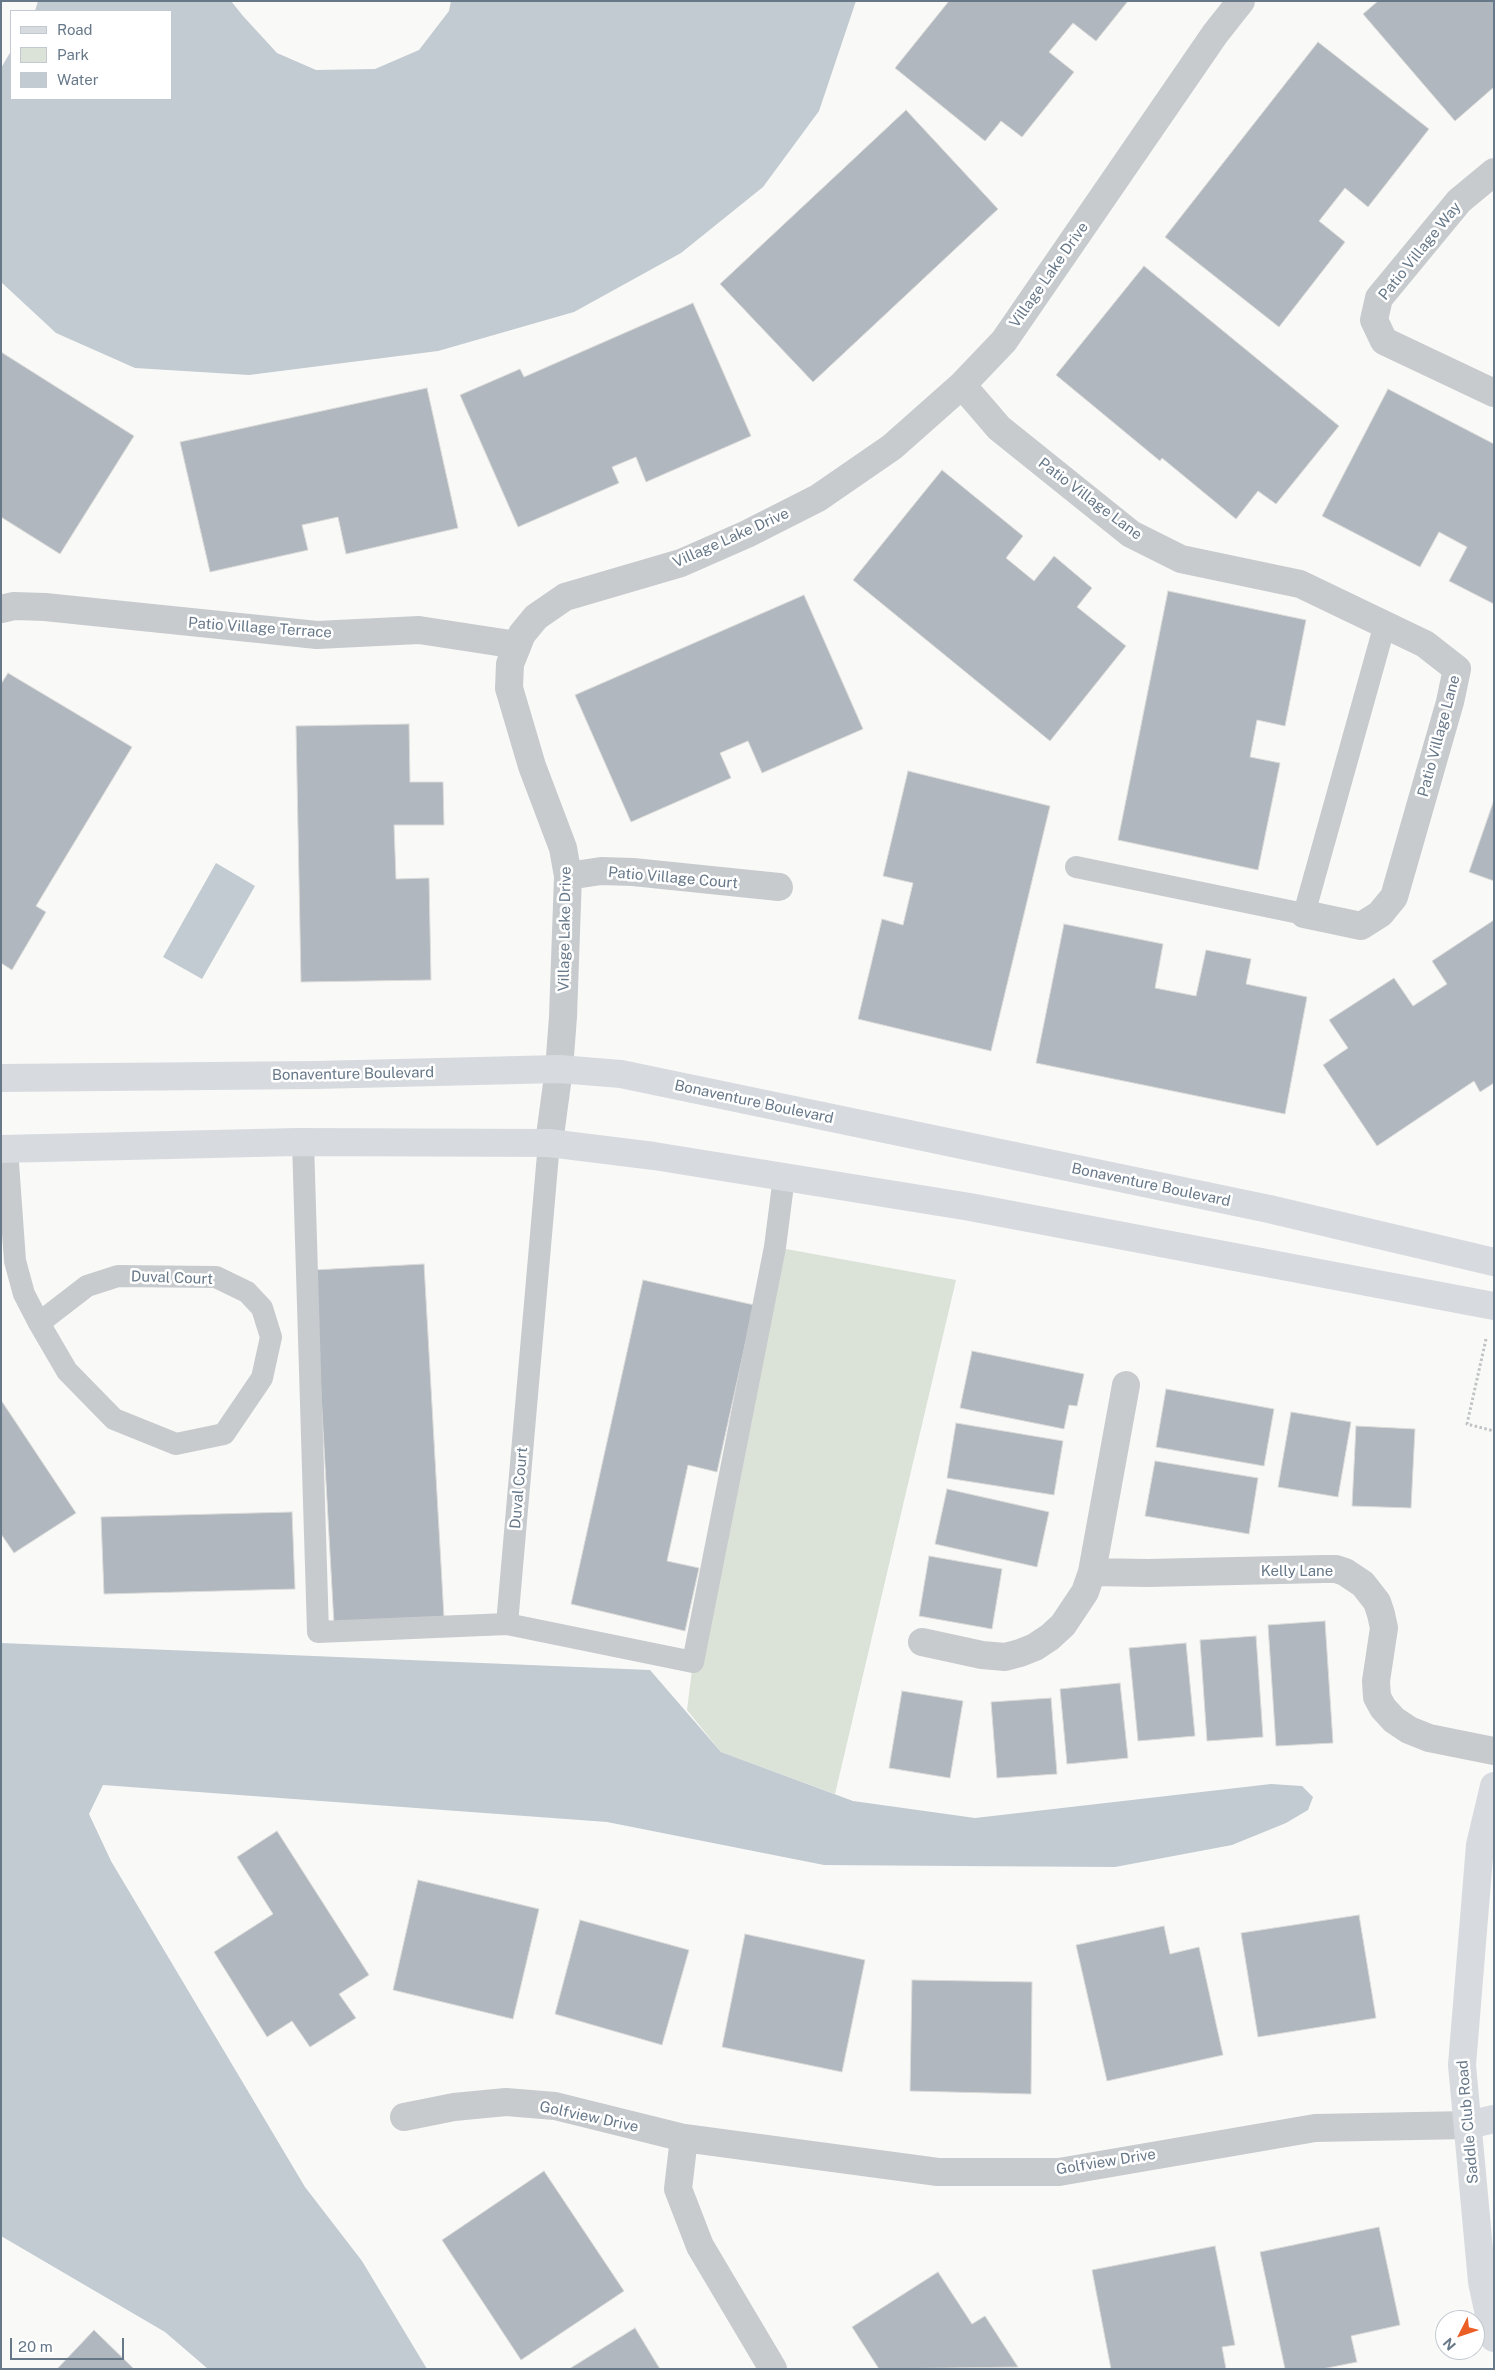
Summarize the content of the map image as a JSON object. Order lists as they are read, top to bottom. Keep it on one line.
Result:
{"streets":{"main road":["Bonaventure Boulevard","Saddle Club Road"],"street":["Patio Village Way","Village Lake Drive","Patio Village Lane","Patio Village Terrace","Patio Village Court","Kelly Lane","Golfview Drive"],"lane":["Duval Court"]},"crossings":[["Village Lake Drive","Patio Village Lane"],["Village Lake Drive","Patio Village Terrace"],["Village Lake Drive","Patio Village Court"],["Village Lake Drive","Bonaventure Boulevard"],["Village Lake Drive","Duval Court"],["Golfview Drive","Saddle Club Road"]],"legend":["Road","Park","Water"],"scale_bar":"20 m","north":"bottom left"}
